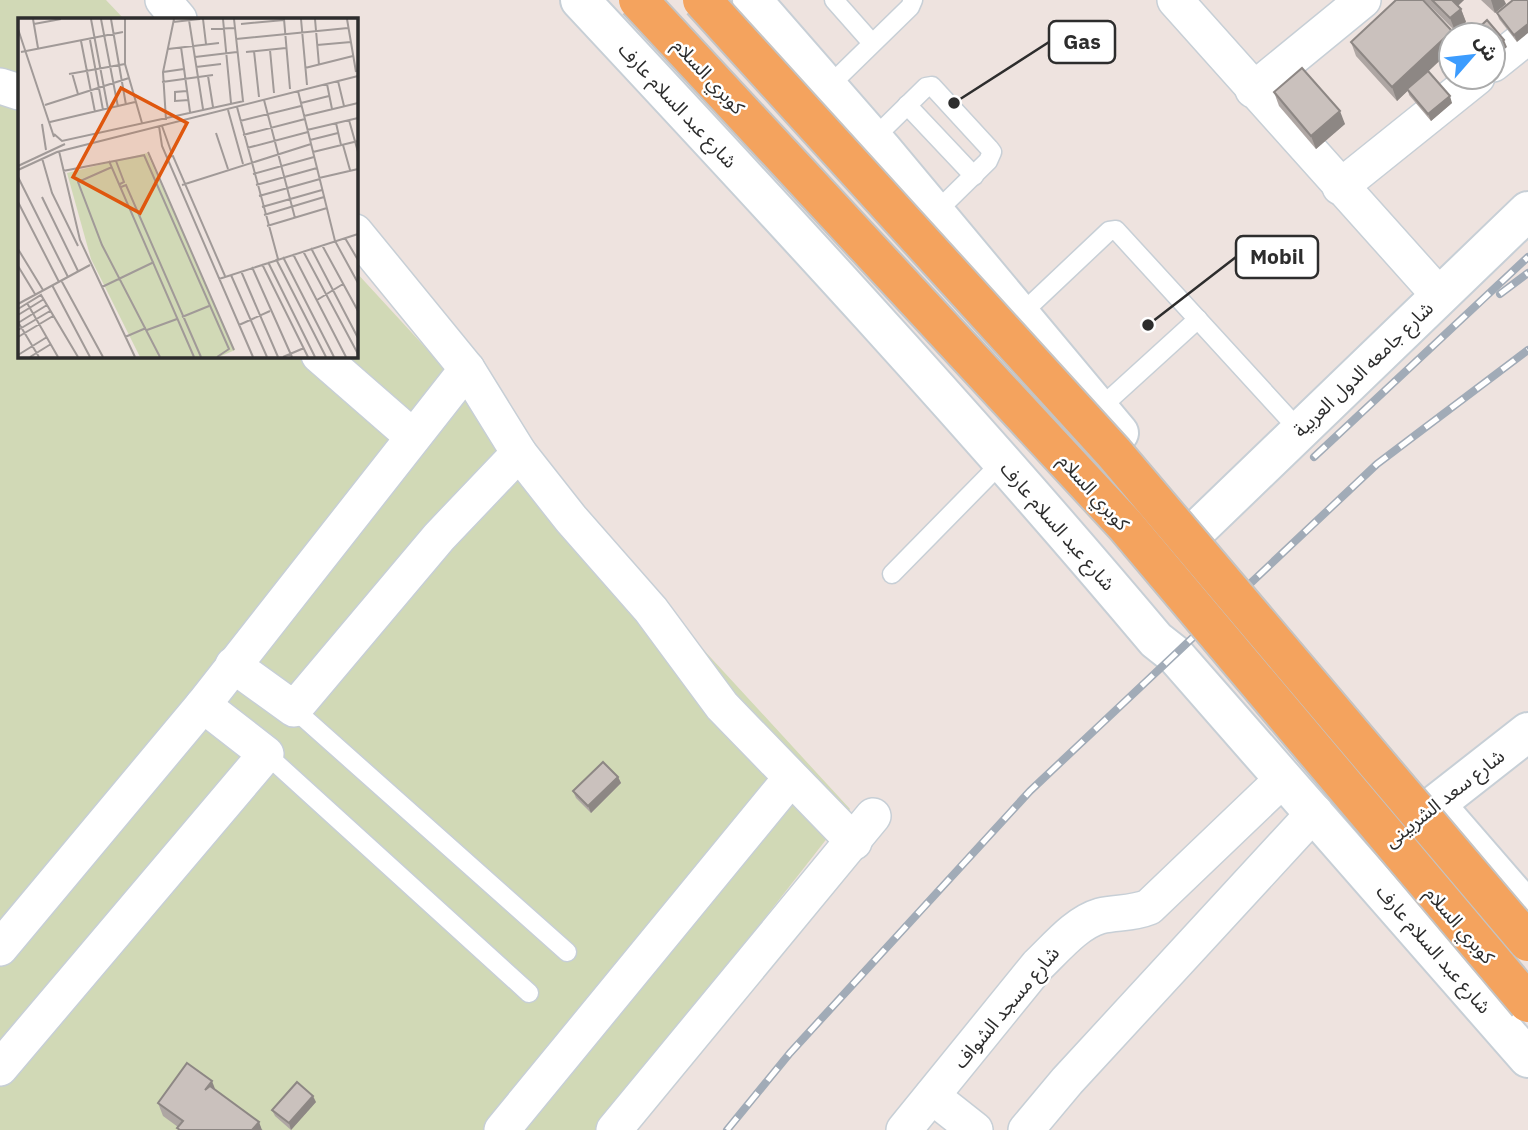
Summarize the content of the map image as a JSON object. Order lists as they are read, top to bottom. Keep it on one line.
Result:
{"streets":{"main road":["كوبري السلام","شارع عبد السلام عارف","شارع جامعه الدول العربية","شارع سعد الشربينى"],"street":["شارع مسجد الشواف"]},"crossings":[["شارع عبد السلام عارف","شارع سعد الشربينى"],["شارع عبد السلام عارف","شارع مسجد الشواف"]],"places":["Gas","Mobil"],"north":"top right"}
